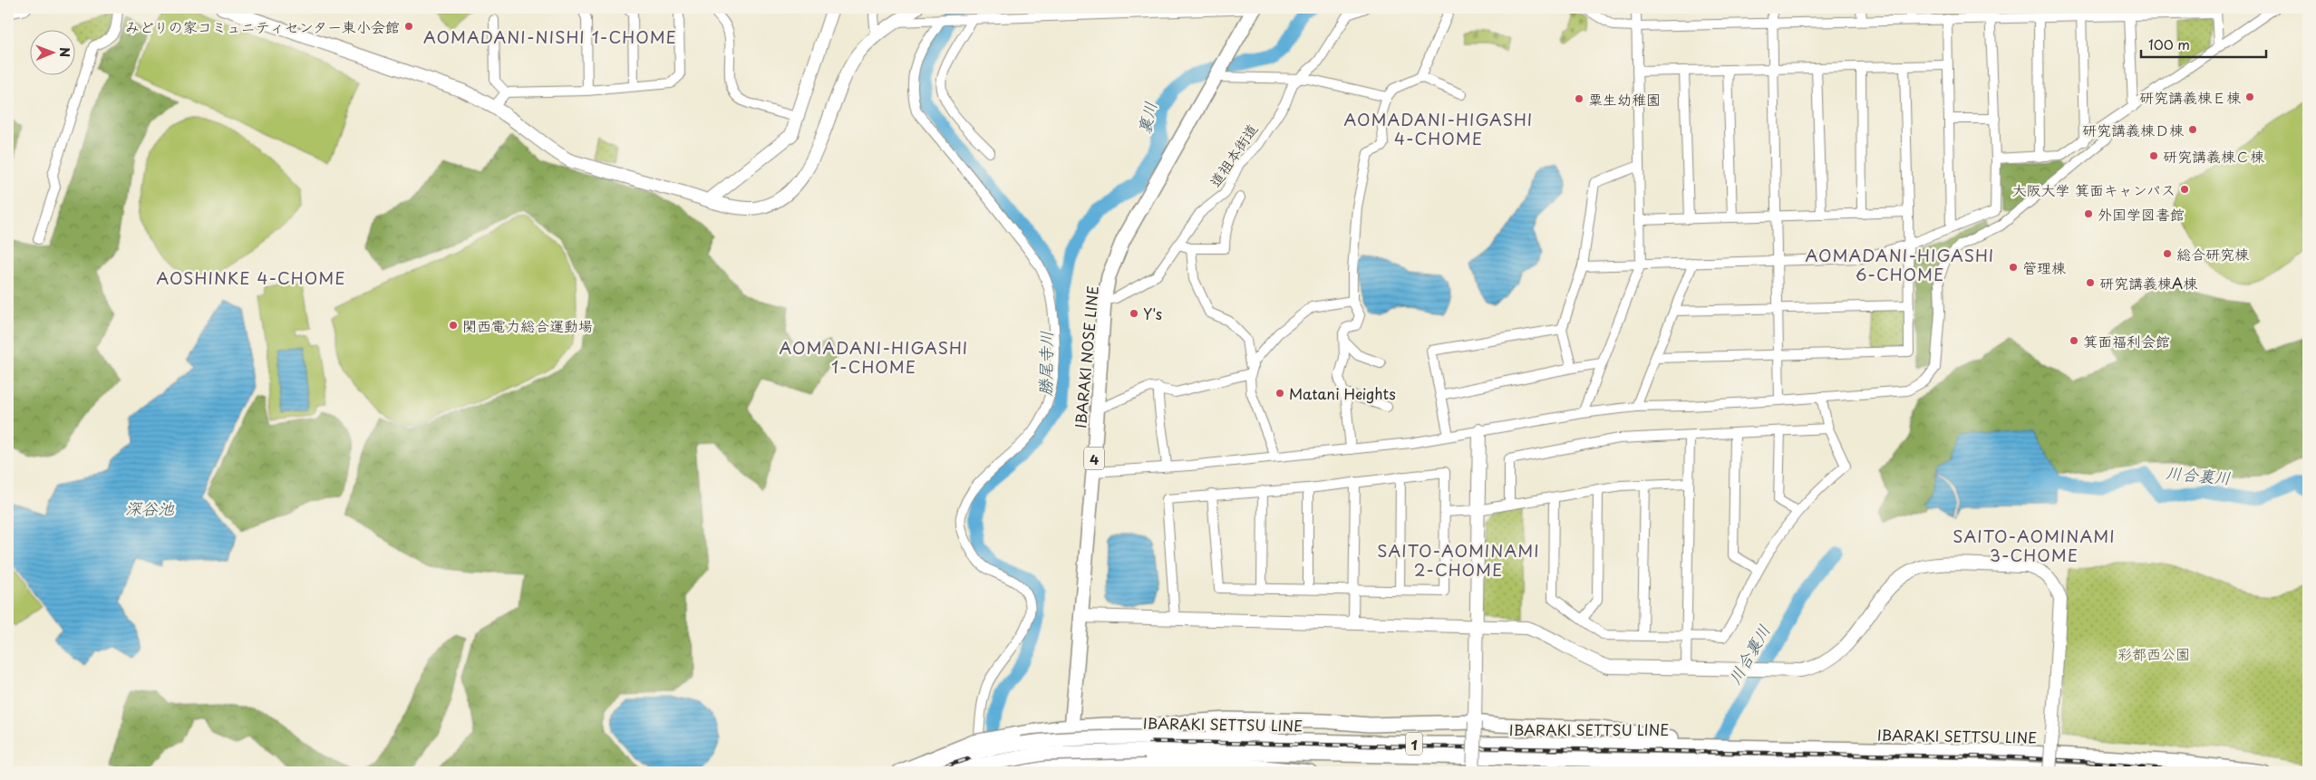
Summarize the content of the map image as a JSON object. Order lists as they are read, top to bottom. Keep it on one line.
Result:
{"streets":{"main road":["IBARAKI NOSE LINE","4","IBARAKI SETTSU LINE","1"],"street":["道祖本街道"]},"crossings":[["道祖本街道","IBARAKI NOSE LINE"]],"districts":["AOMADANI-NISHI 1-CHOME","AOMADANI-HIGASHI 4-CHOME","AOMADANI-HIGASHI 6-CHOME","AOSHINKE 4-CHOME","AOMADANI-HIGASHI 1-CHOME","SAITO-AOMINAMI 3-CHOME","SAITO-AOMINAMI 2-CHOME"],"water":["裏川","勝尾寺川","川合裏川","深谷池"],"parks":["彩都西公園"],"places":["みどりの家コミュニティセンター東小会館","研究講義棟Ｅ棟","粟生幼稚園","研究講義棟Ｄ棟","研究講義棟Ｃ棟","大阪大学 箕面キャンパス","外国学図書館","総合研究棟","管理棟","研究講義棟A棟","Y's","関西電力総合運動場","箕面福利会館","Matani Heights"],"scale_bar":"100 m","north":"right"}
